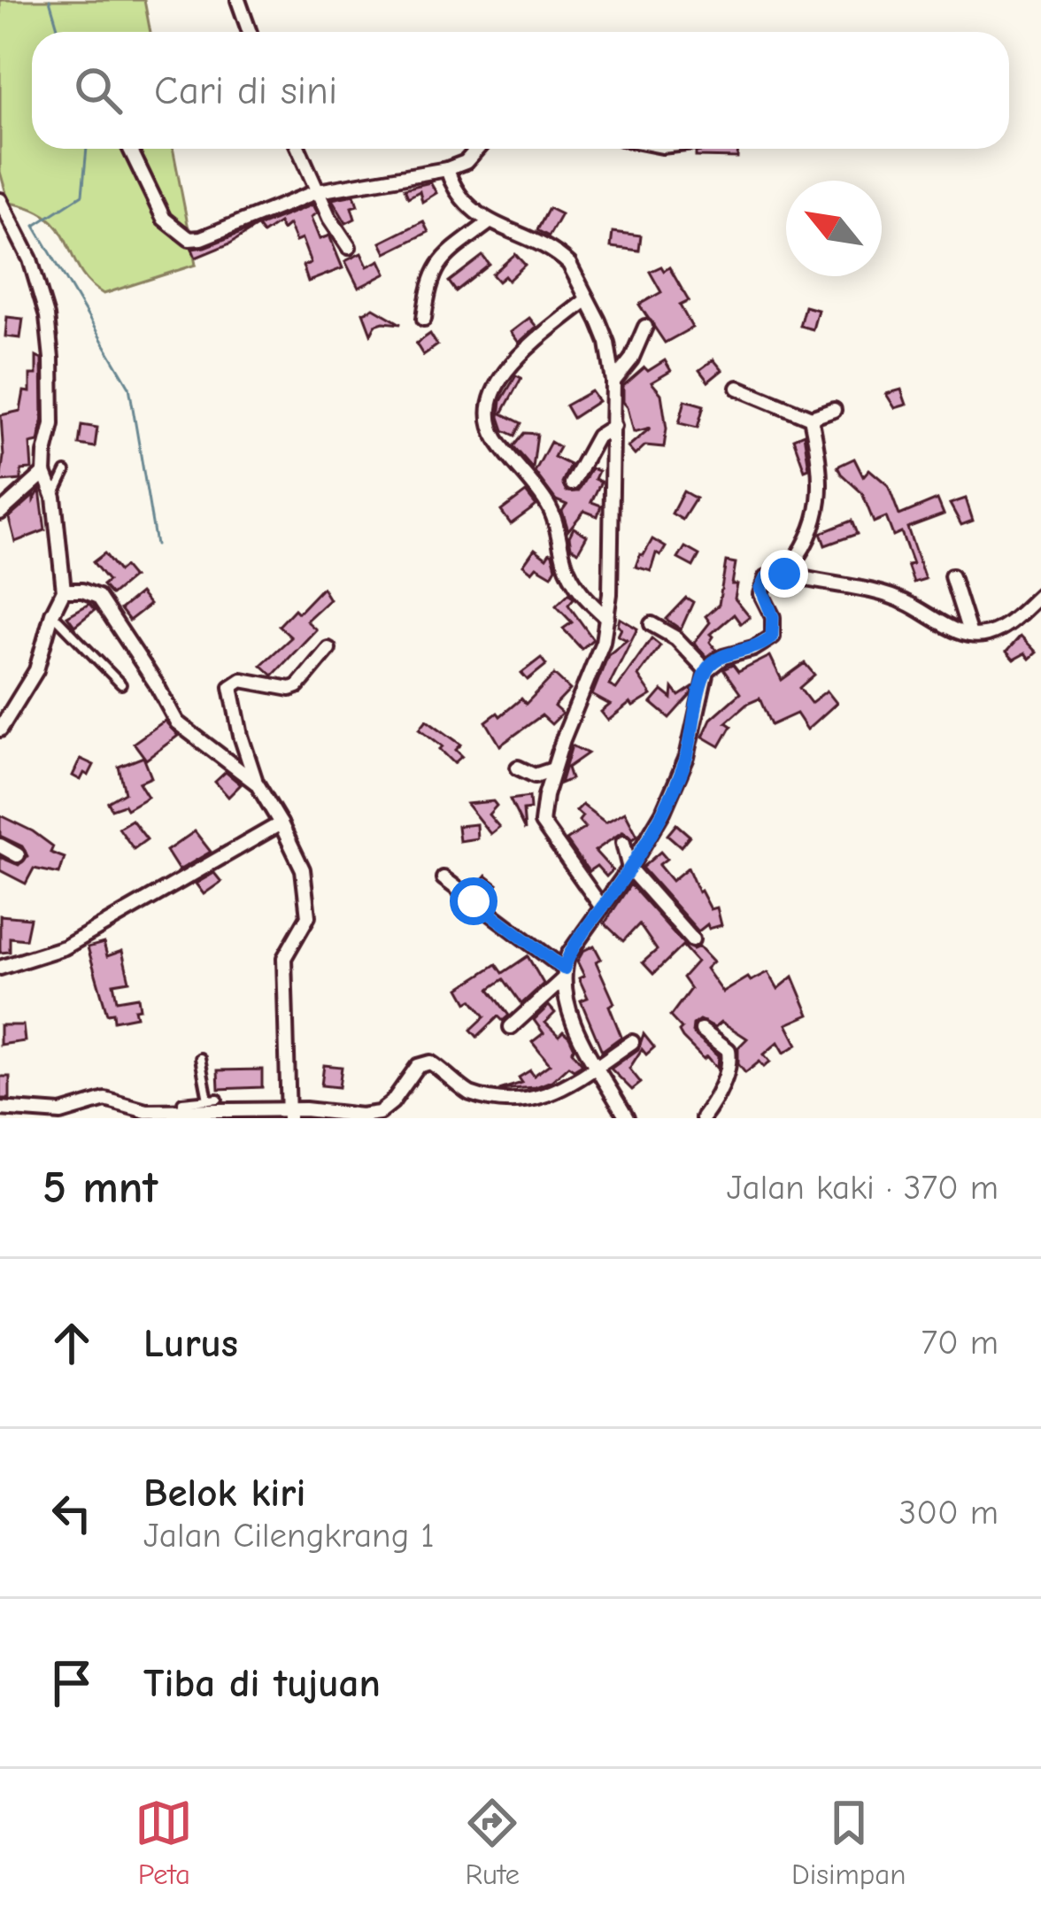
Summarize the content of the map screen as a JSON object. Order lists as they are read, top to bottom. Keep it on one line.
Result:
{"north":"top left","page":{"search":"Cari di sini","heading":["5 mnt","Jalan kaki · 370 m"],"list":[["Lurus","70 m"],["Belok kiri","Jalan Cilengkrang 1","300 m"],"Tiba di tujuan"],"nav":["Peta","Rute","Disimpan"]}}
